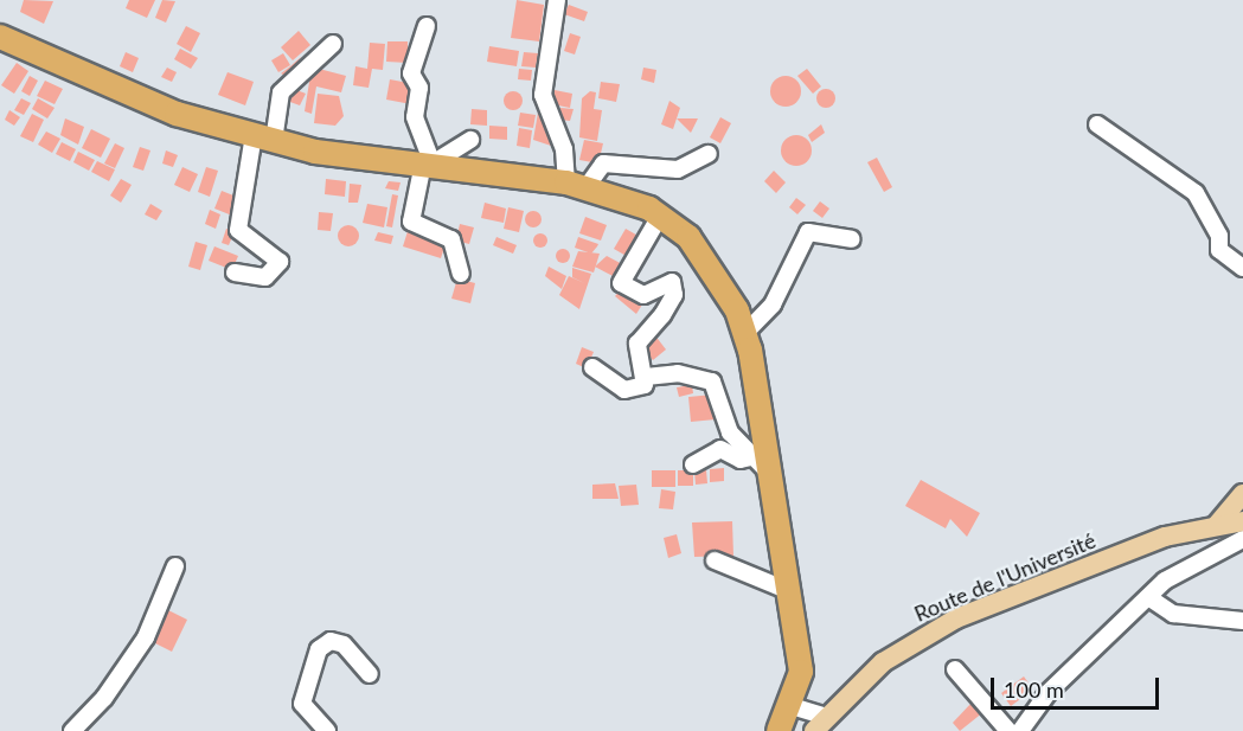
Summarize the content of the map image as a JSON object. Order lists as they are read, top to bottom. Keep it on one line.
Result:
{"streets":{"main road":["Route de l'Université"]},"scale_bar":"100 m"}
